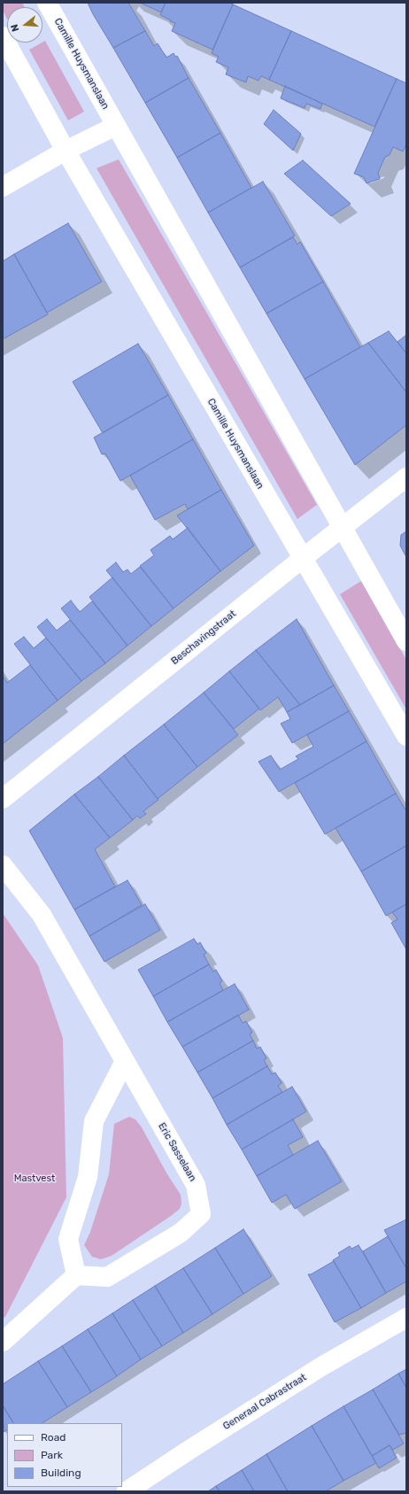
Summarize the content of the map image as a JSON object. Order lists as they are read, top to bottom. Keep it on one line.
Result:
{"streets":{"street":["Camille Huysmanslaan","Beschavingstraat","Eric Sasselaan","Generaal Cabrastraat"]},"crossings":[["Camille Huysmanslaan","Beschavingstraat"]],"parks":["Mastvest"],"legend":["Road","Park","Building"],"north":"left"}
